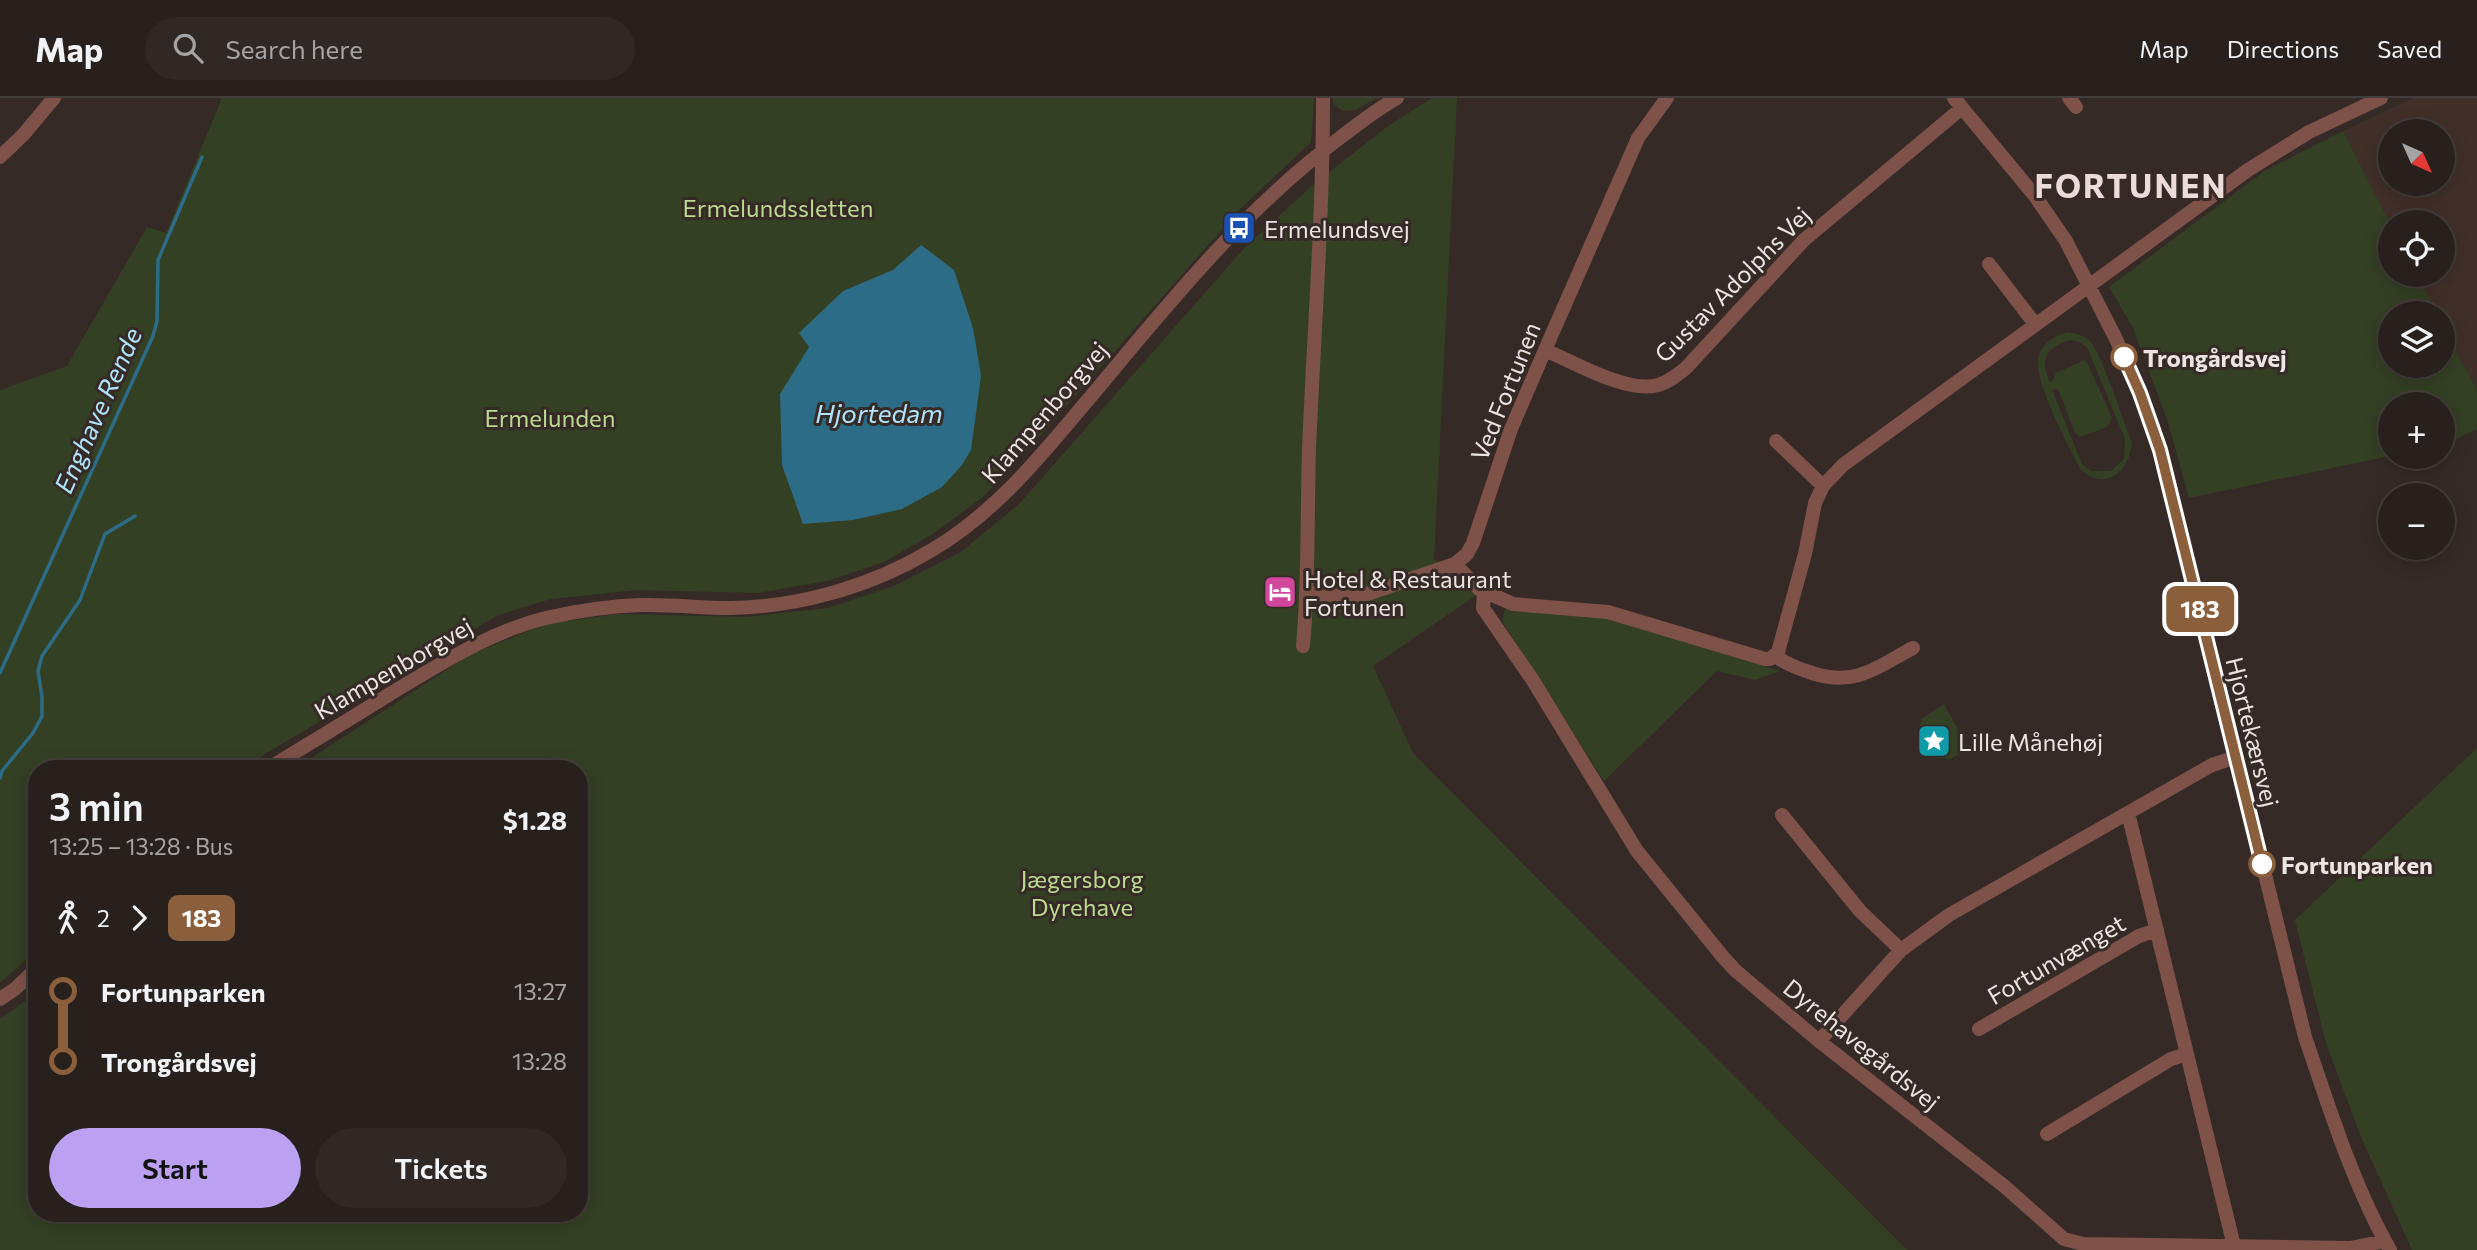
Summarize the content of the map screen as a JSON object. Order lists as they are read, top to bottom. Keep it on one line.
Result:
{"streets":{"street":["Gustav Adolphs Vej","Ved Fortunen","Klampenborgvej","Hjortekærsvej","Fortunvænget","Dyrehavegårdsvej"]},"crossings":[["Gustav Adolphs Vej","Ved Fortunen"],["Gustav Adolphs Vej","Hjortekærsvej"],["Hjortekærsvej","Dyrehavegårdsvej"],["Fortunvænget","Dyrehavegårdsvej"]],"districts":["FORTUNEN"],"water":["Enghave Rende","Hjortedam"],"parks":["Ermelundssletten","Ermelunden","Jægersborg Dyrehave"],"places":{"bus stop":["Ermelundsvej"],"other":["Trongårdsvej","Fortunparken"],"hotel":["Hotel & Restaurant Fortunen"],"place":["Lille Månehøj"]},"lines":["bus line 183"],"north":"bottom right","page":{"header":"Map","search":"Search here","nav":["Map","Directions","Saved"],"on_map":"183","map_buttons":["+","−"],"heading":["3 min","13:25 – 13:28 · Bus","$1.28"],"legs":["2","183"],"list":[{"name":"Fortunparken","value":"13:27"},{"name":"Trongårdsvej","value":"13:28"}],"buttons":["Start","Tickets"]}}
